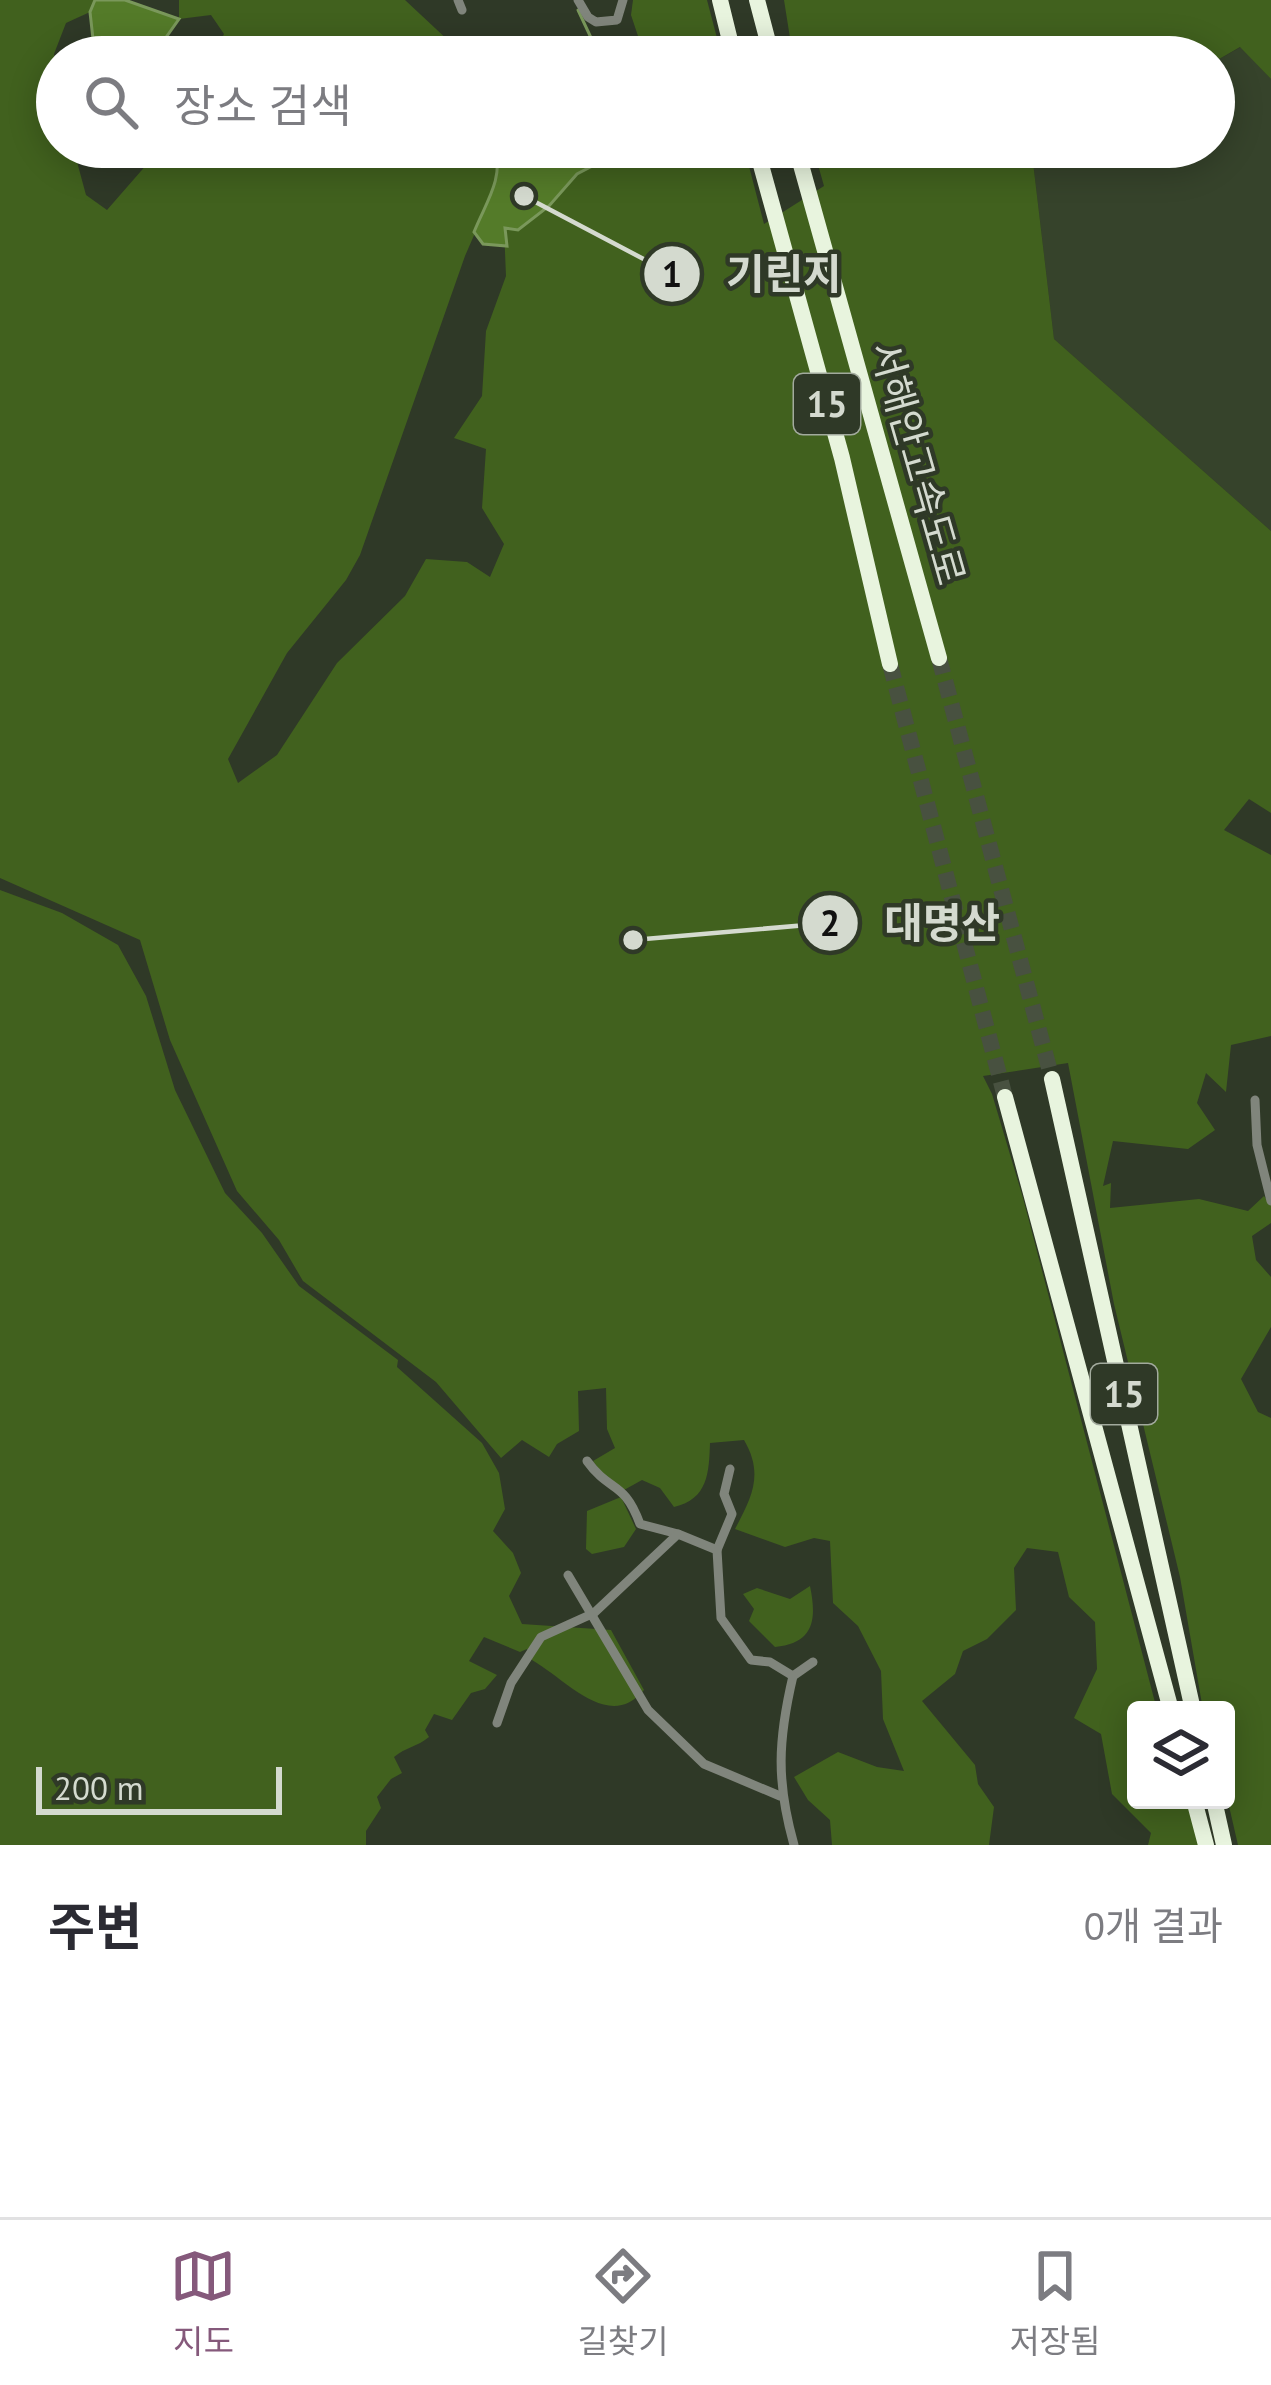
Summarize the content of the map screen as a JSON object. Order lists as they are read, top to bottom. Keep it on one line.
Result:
{"streets":{"highway":["15","서해안고속도로"]},"places":["기린지","대명산"],"scale_bar":"200 m","page":{"search":"장소 검색","scale":"200 m","heading":["주변","0개 결과"],"nav":["지도","길찾기","저장됨"]}}
